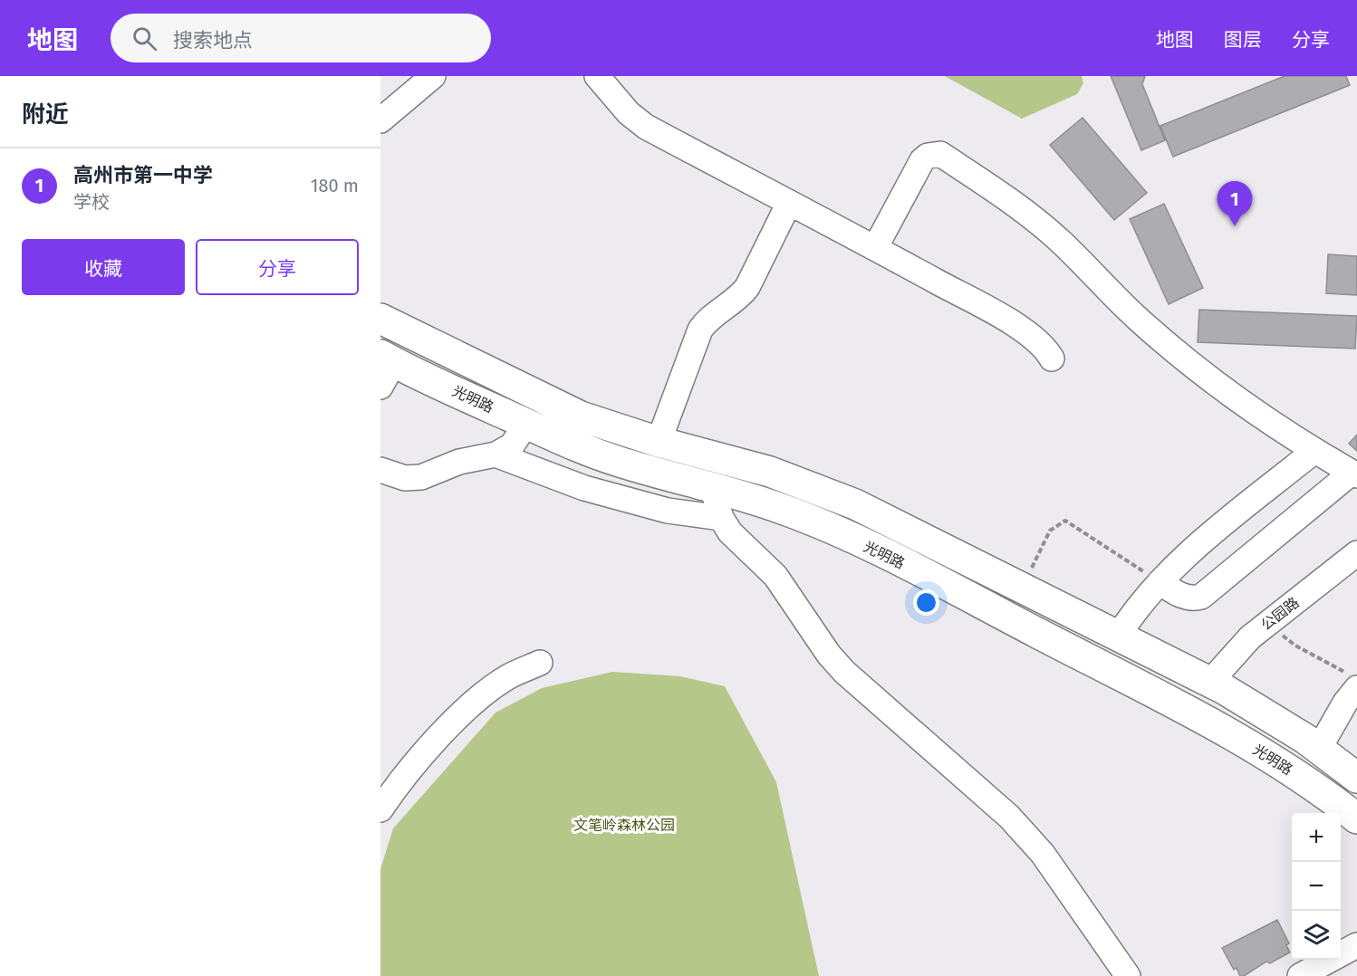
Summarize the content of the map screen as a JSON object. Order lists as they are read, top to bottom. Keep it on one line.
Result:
{"streets":{"main road":["光明路"],"street":["公园路"]},"crossings":[["光明路","公园路"]],"parks":["文笔岭森林公园"],"page":{"header":"地图","search":"搜索地点","nav":["地图","图层","分享"],"heading":"附近","list":[{"mark":"1","name":"高州市第一中学","note":"学校","value":"180 m"}],"pins":"1","buttons":["收藏","分享"],"map_buttons":["+","−"]}}
